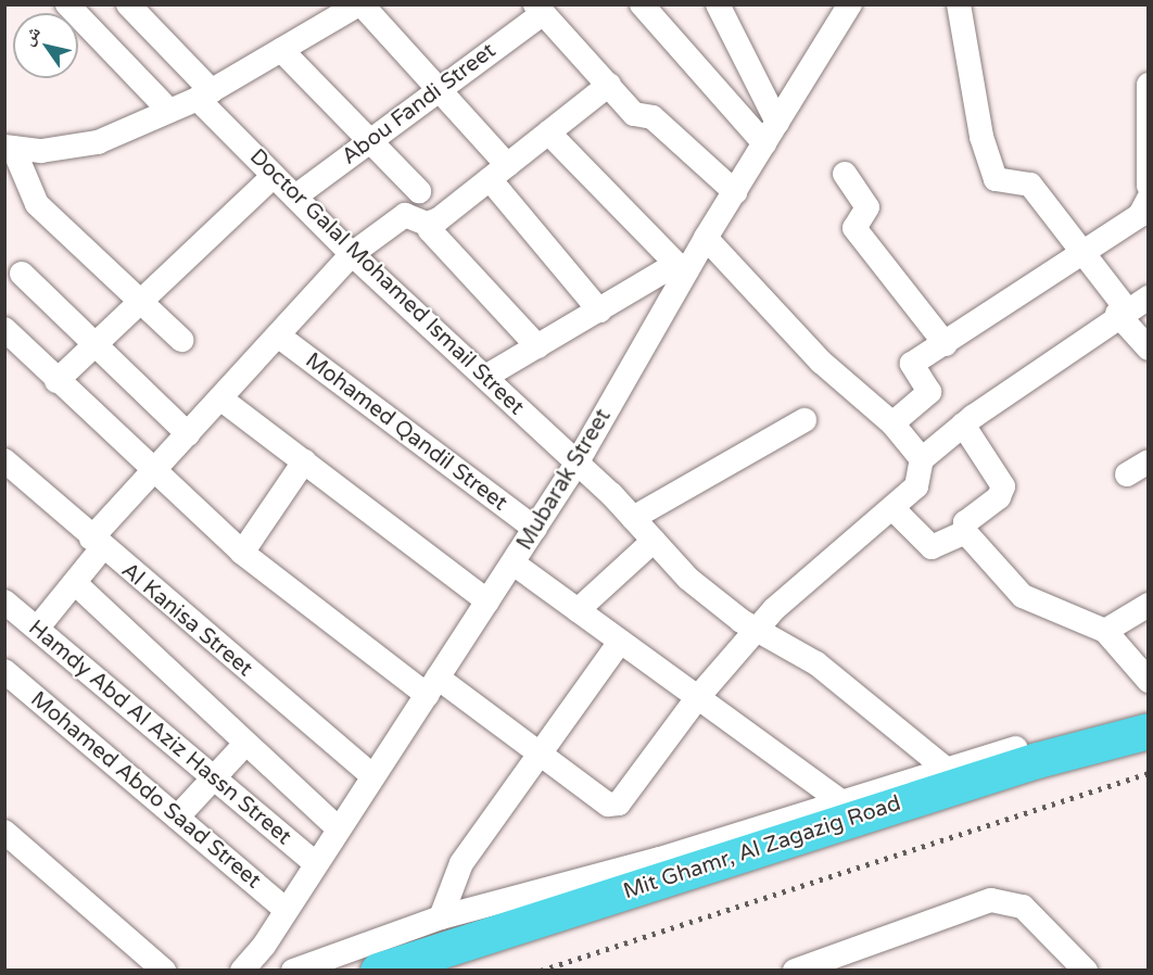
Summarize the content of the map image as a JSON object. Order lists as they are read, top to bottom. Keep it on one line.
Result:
{"streets":{"highway":["Mit Ghamr, Al Zagazig Road"],"street":["Abou Fandi Street","Doctor Galal Mohamed Ismail Street","Mohamed Qandil Street","Mubarak Street","Al Kanisa Street","Hamdy Abd Al Aziz Hassn Street","Mohamed Abdo Saad Street"]},"crossings":[["Abou Fandi Street","Doctor Galal Mohamed Ismail Street"],["Doctor Galal Mohamed Ismail Street","Mubarak Street"],["Mohamed Qandil Street","Mubarak Street"],["Mubarak Street","Al Kanisa Street"],["Mubarak Street","Hamdy Abd Al Aziz Hassn Street"],["Mubarak Street","Mohamed Abdo Saad Street"]],"north":"top left"}
